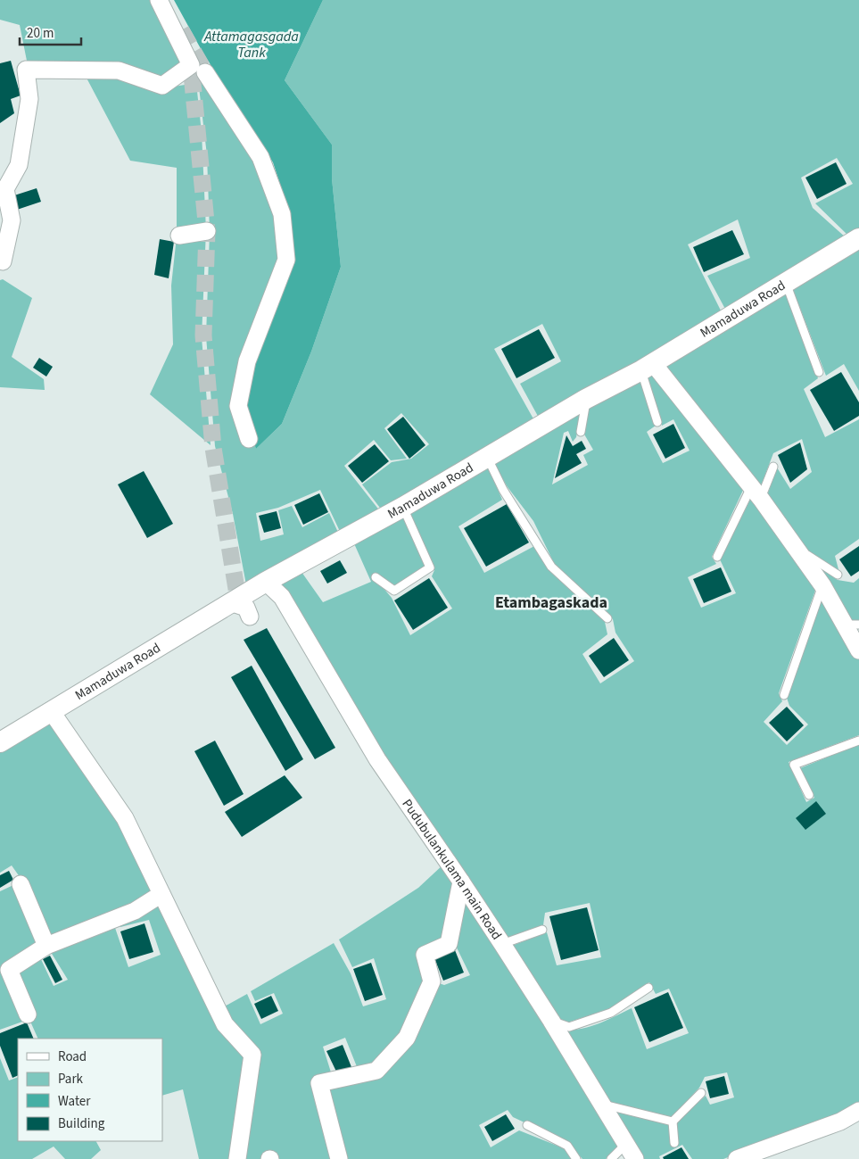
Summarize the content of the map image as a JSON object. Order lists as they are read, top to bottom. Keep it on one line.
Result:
{"streets":{"street":["Mamaduwa Road","Pudubulankulama main Road"]},"crossings":[["Mamaduwa Road","Pudubulankulama main Road"]],"districts":["Etambagaskada"],"water":["Attamagasgada Tank"],"legend":["Road","Park","Water","Building"],"scale_bar":"20 m"}
